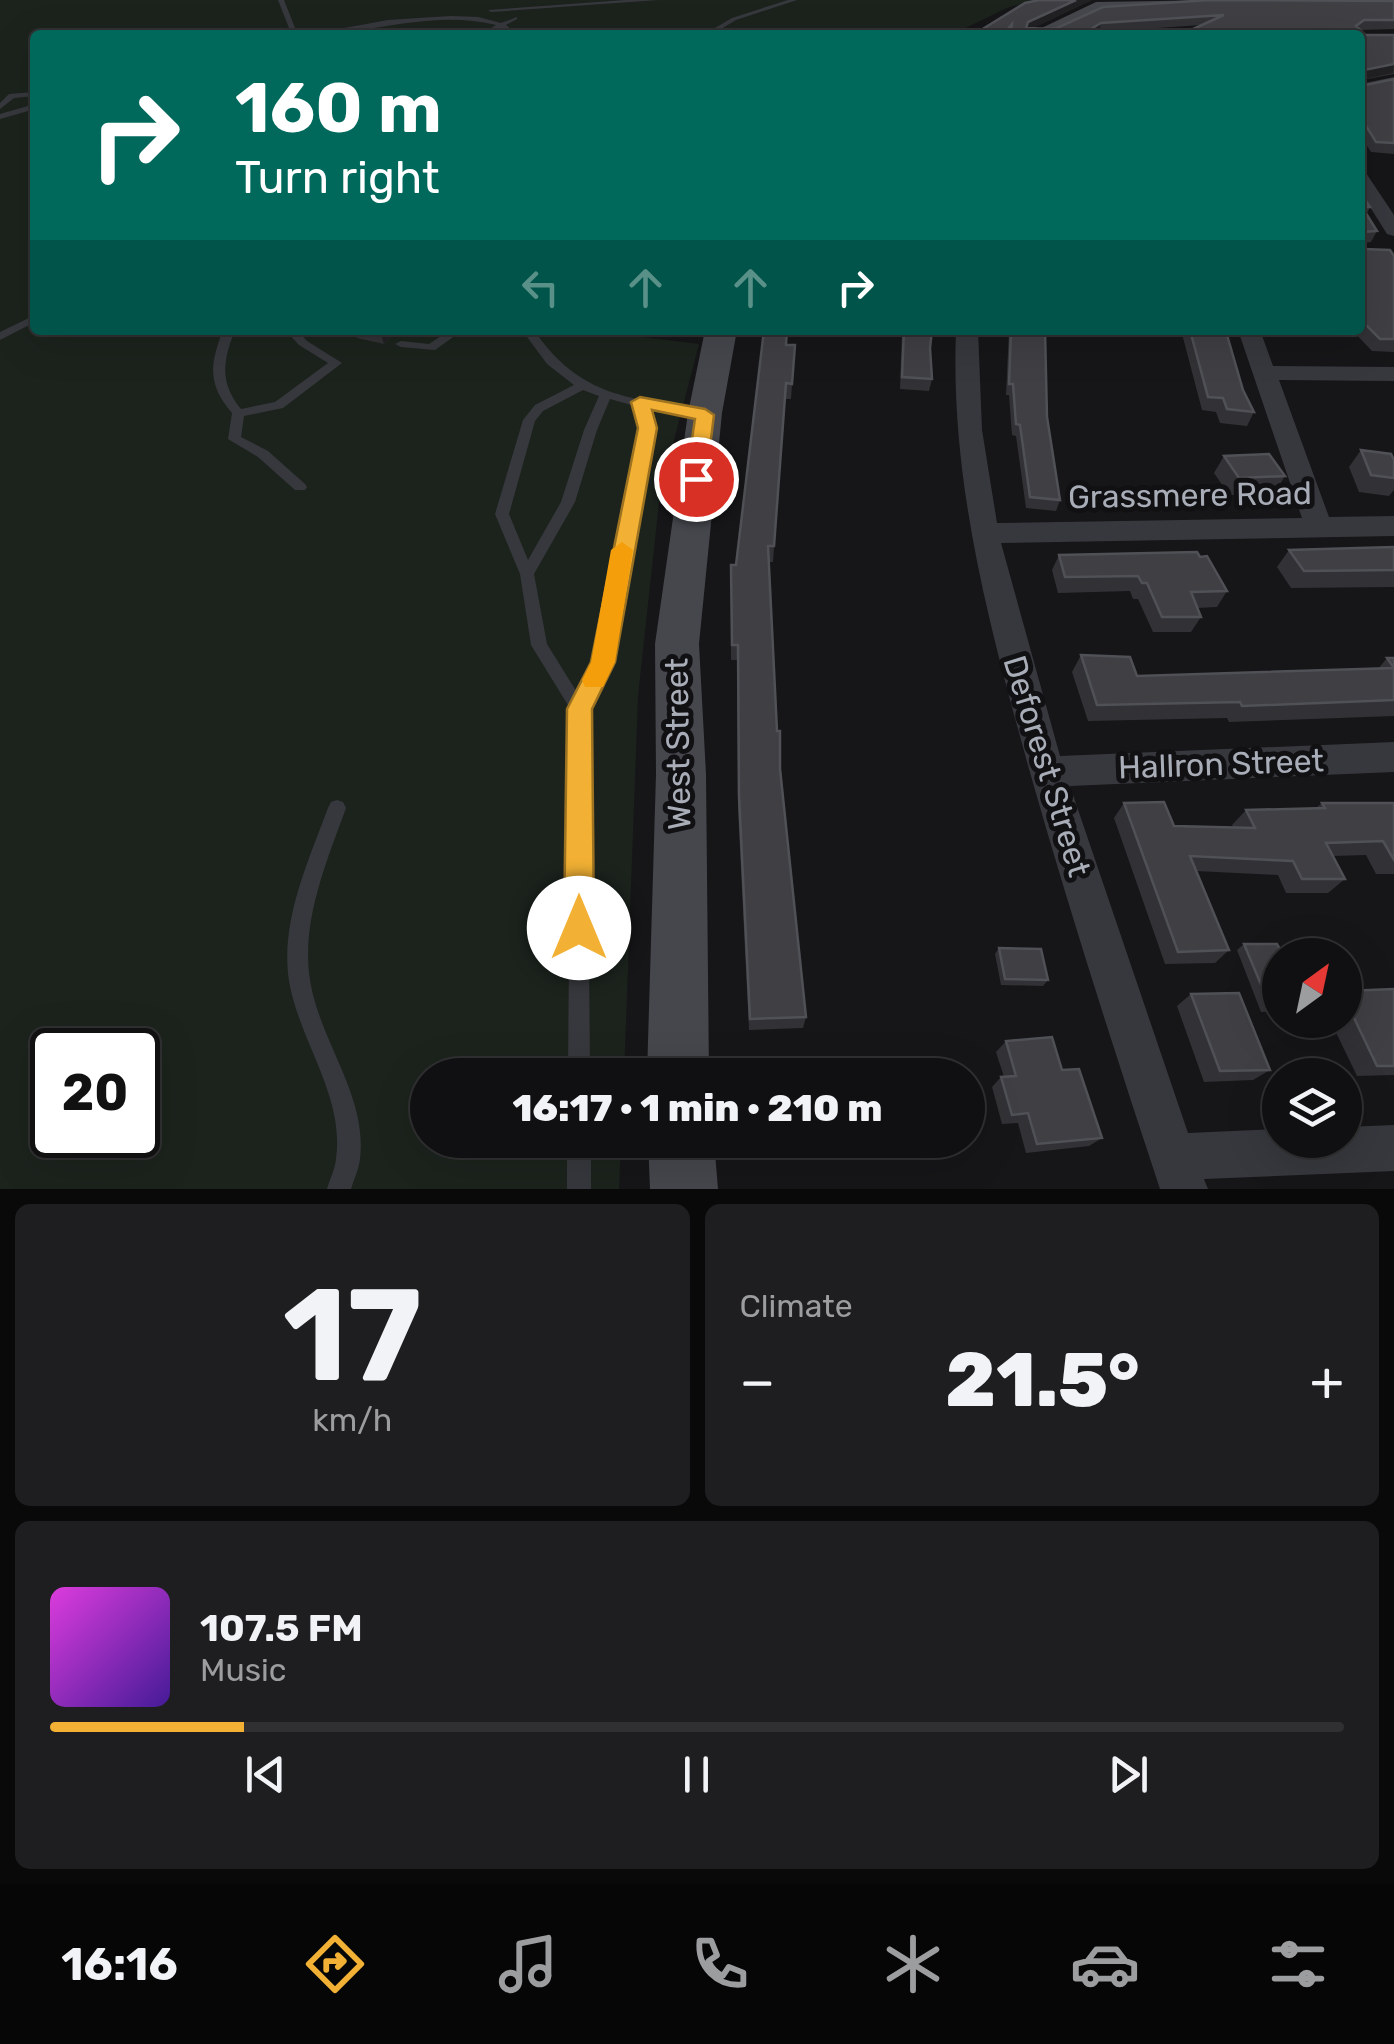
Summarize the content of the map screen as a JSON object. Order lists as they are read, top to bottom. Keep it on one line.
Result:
{"streets":{"street":["Grassmere Road","West Street","Hallron Street","Deforest Street"]},"crossings":[["Grassmere Road","Deforest Street"],["Hallron Street","Deforest Street"]],"north":"top right","page":{"turn":["160 m","Turn right"],"limit":"20","trip":"16:17 · 1 min · 210 m","tile":[["17","km/h"],"Climate"],"heat":["−","21.5°","+"],"song":["107.5 FM","Music"],"tabs":"16:16"}}
